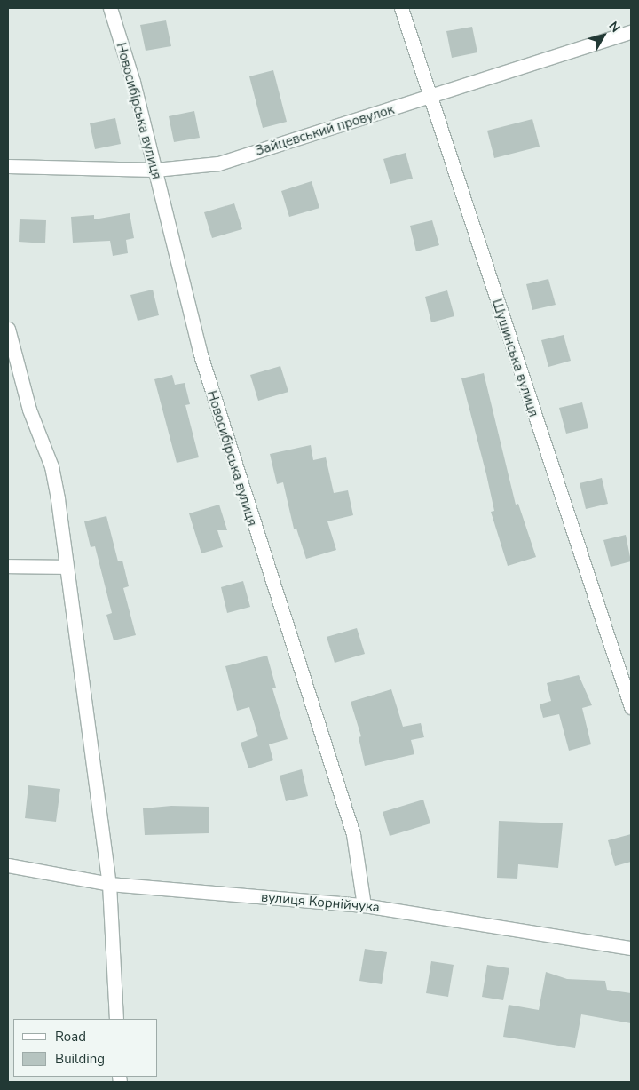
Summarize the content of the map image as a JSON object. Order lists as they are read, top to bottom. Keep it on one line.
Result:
{"streets":{"street":["Новосибірська вулиця","Зайцевський провулок","Шушинська вулиця","вулиця Корнійчука"]},"crossings":[["Новосибірська вулиця","Зайцевський провулок"],["Новосибірська вулиця","вулиця Корнійчука"],["Зайцевський провулок","Шушинська вулиця"]],"legend":["Road","Building"],"north":"top right"}
